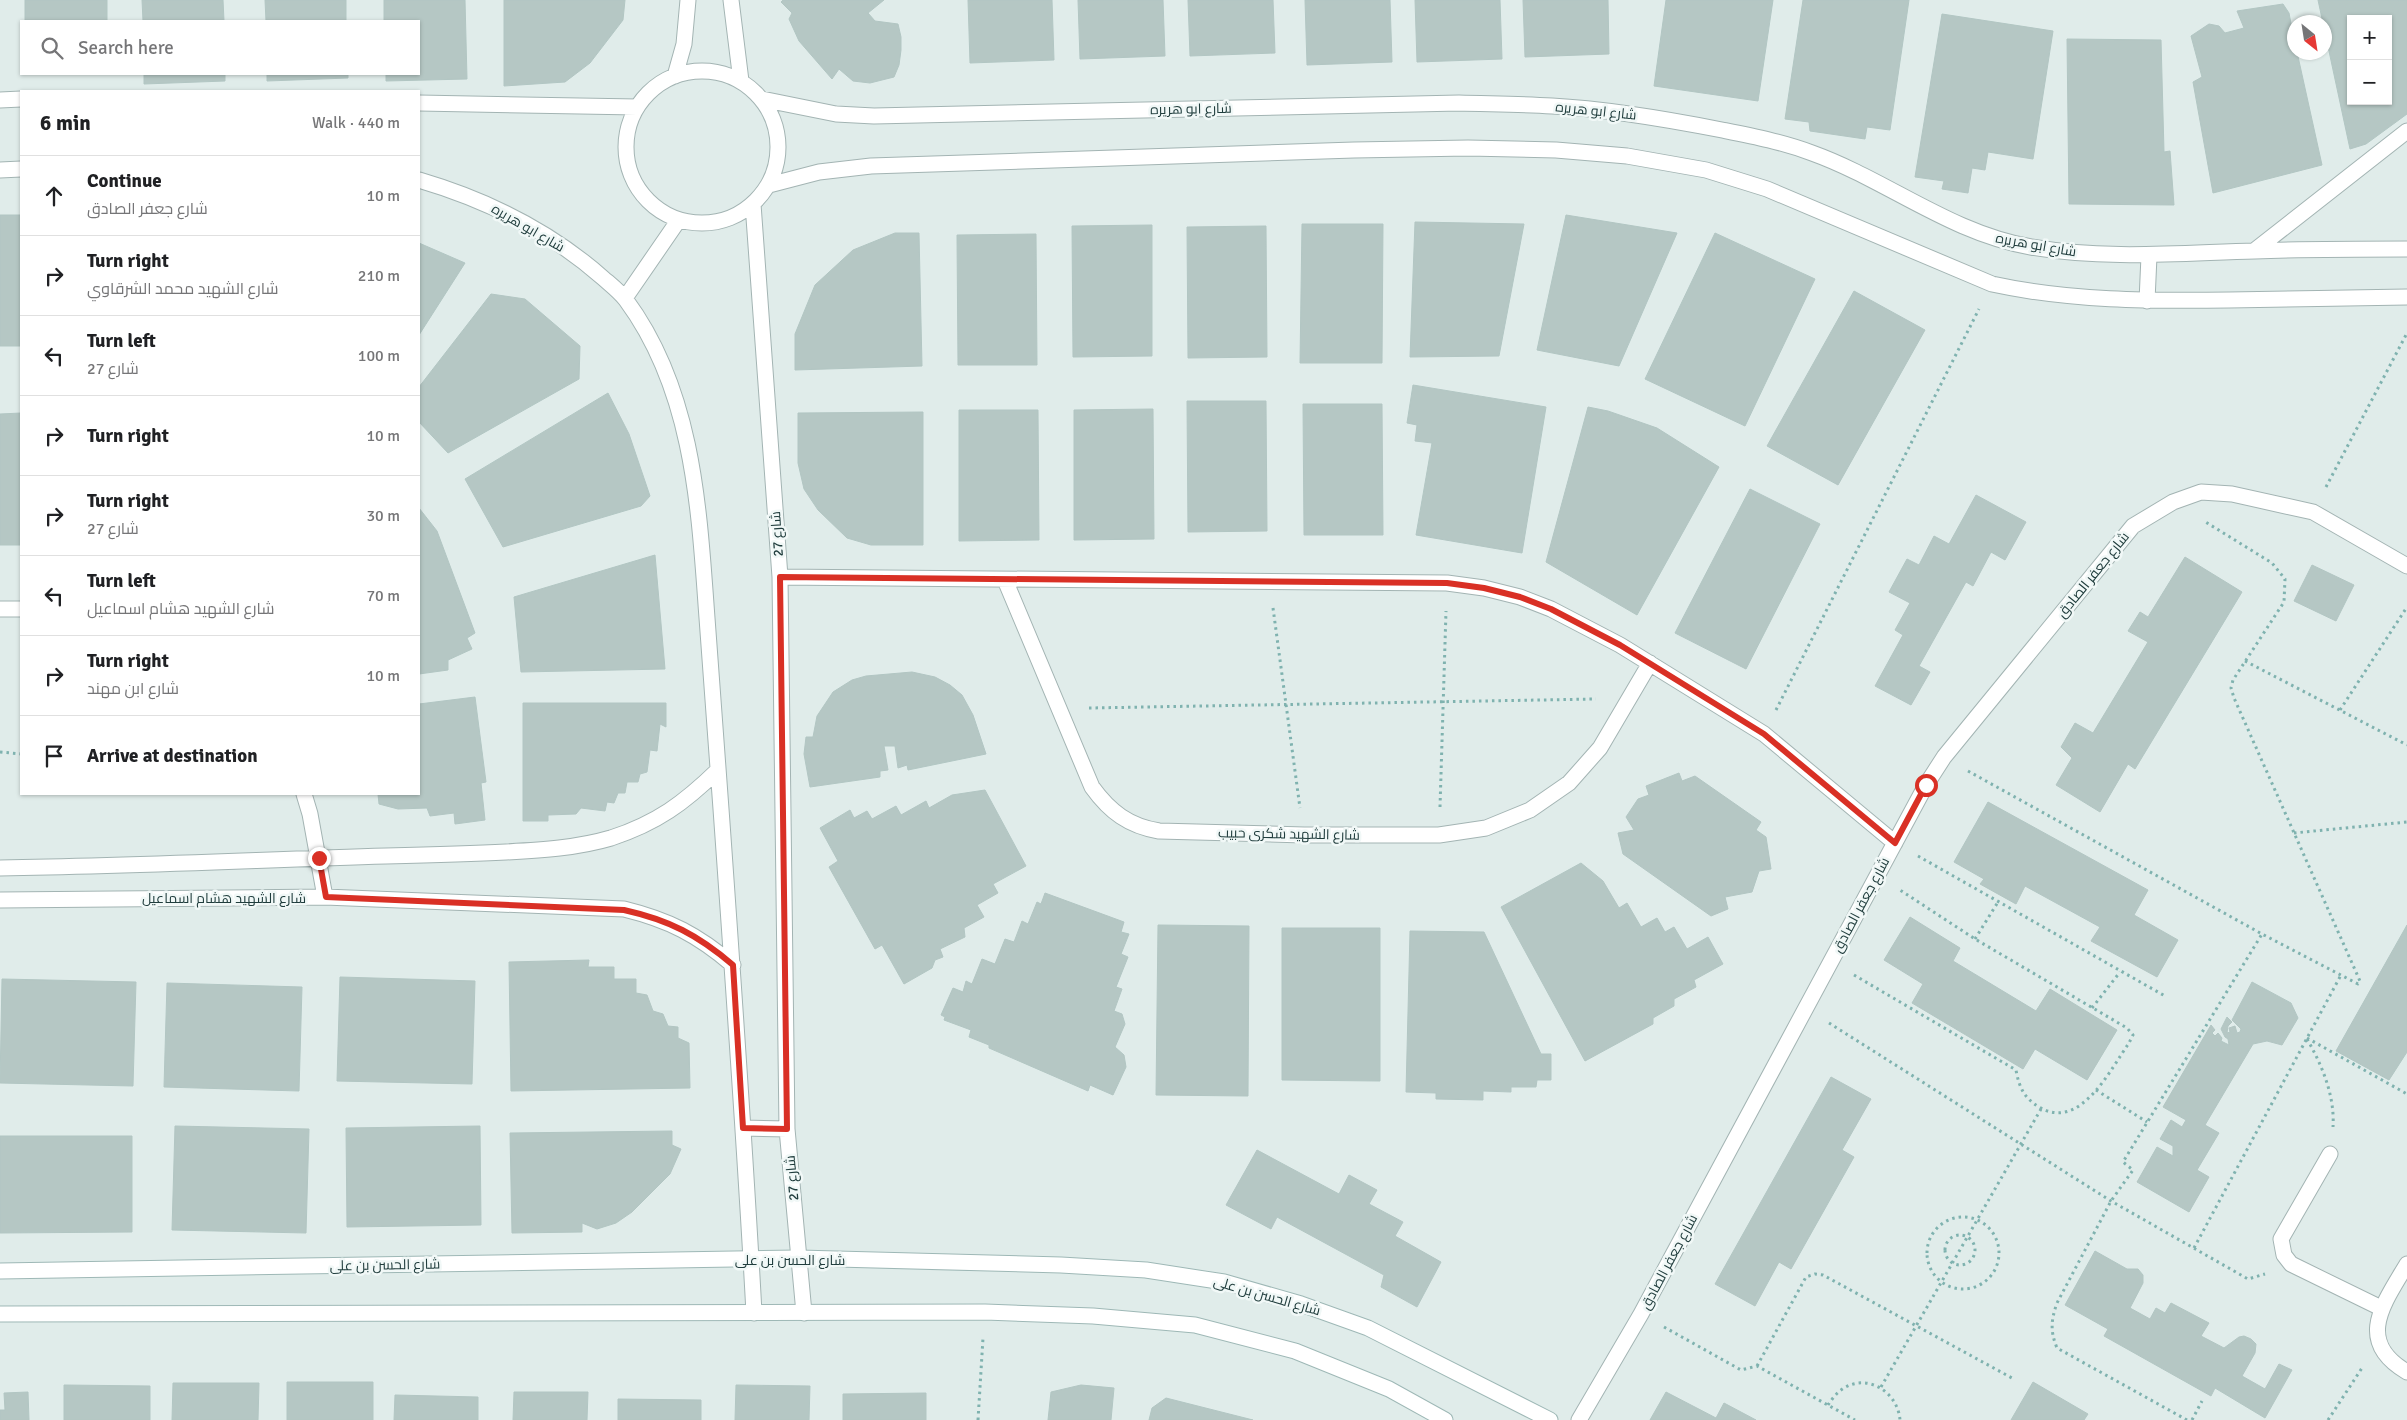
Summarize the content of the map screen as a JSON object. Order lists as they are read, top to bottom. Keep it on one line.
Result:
{"streets":{"street":["شارع ابو هريره","شارع 27","شارع جعفر الصادق","شارع الشهيد شكرى حبيب","شارع الشهيد هشام اسماعيل","شارع الحسن بن على"]},"crossings":[["شارع ابو هريره","شارع 27"],["شارع 27","شارع الحسن بن على"]],"north":"bottom right","page":{"map_buttons":["+","−"],"search":"Search here","heading":["6 min","Walk · 440 m"],"list":[["Continue","شارع جعفر الصادق","10 m"],["Turn right","شارع الشهيد محمد الشرقاوي","210 m"],["Turn left","شارع 27","100 m"],["Turn right","10 m"],["Turn right","شارع 27","30 m"],["Turn left","شارع الشهيد هشام اسماعيل","70 m"],["Turn right","شارع ابن مهند","10 m"],"Arrive at destination"]}}
